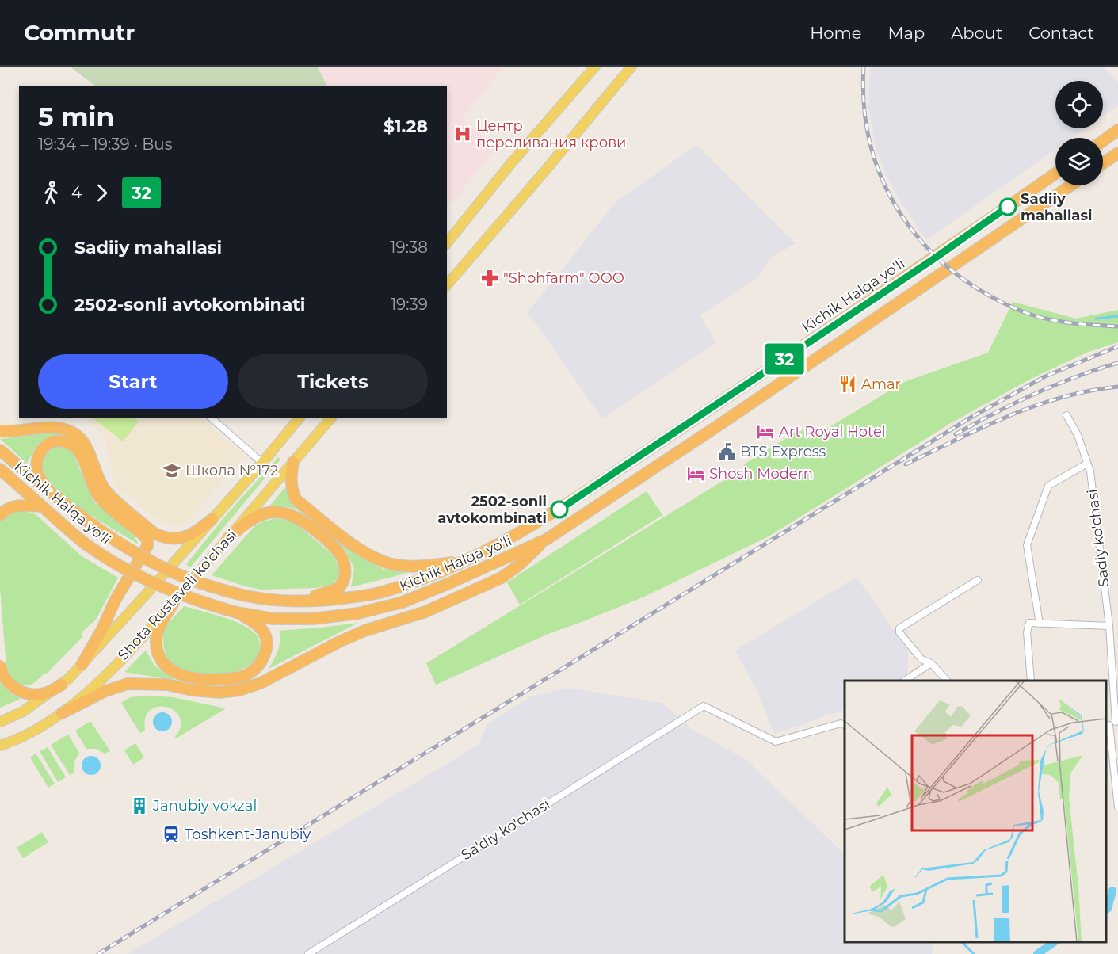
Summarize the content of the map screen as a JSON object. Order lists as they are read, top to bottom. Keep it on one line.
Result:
{"streets":{"highway":["Kichik Halqa yo'li"],"main road":["Shota Rustaveli ko'chasi"],"street":["Sadiy ko'chasi","Sa'diy ko'chasi"]},"places":{"hospital":["Центр переливания крови"],"other":["Sadiiy mahallasi","2502-sonli avtokombinati"],"pharmacy":["\"Shohfarm\" OOO"],"restaurant":["Amar"],"hotel":["Art Royal Hotel","Shosh Modern"],"public building":["BTS Express"],"school or university":["Школа №172"],"building":["Janubiy vokzal"],"station":["Toshkent-Janubiy"]},"lines":["bus line 32"],"page":{"header":"Commutr","nav":["Home","Map","About","Contact"],"on_map":"32","heading":["5 min","19:34 – 19:39 · Bus","$1.28"],"legs":["4","32"],"list":[{"name":"Sadiiy mahallasi","value":"19:38"},{"name":"2502-sonli avtokombinati","value":"19:39"}],"buttons":["Start","Tickets"]}}
